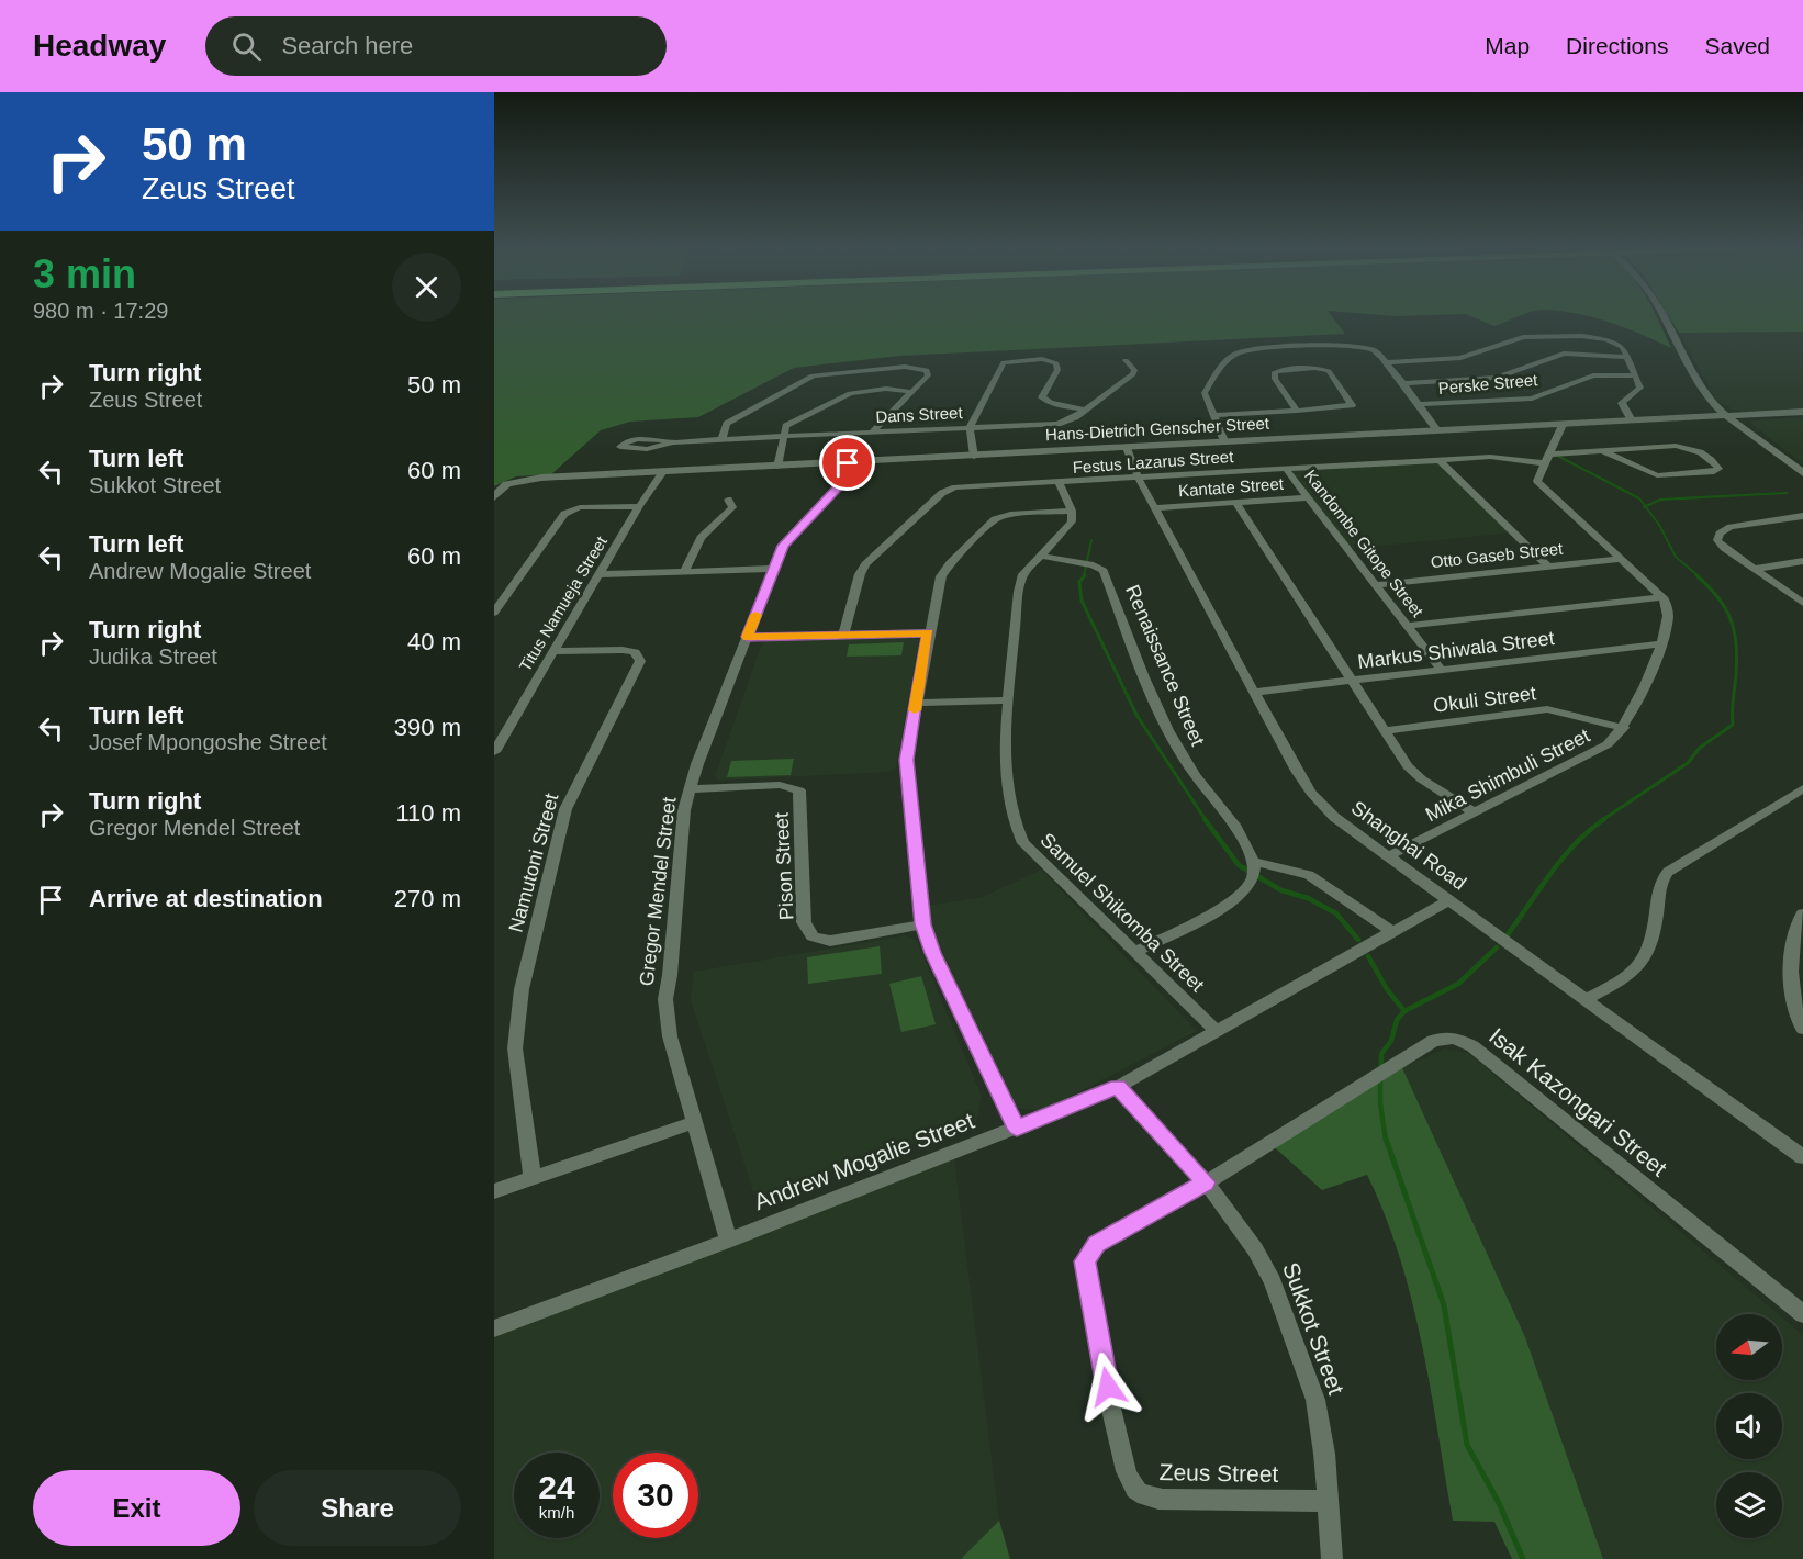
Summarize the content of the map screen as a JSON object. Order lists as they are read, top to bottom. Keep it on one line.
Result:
{"streets":{"street":["Perske Street","Dans Street","Hans-Dietrich Genscher Street","Festus Lazarus Street","Kantate Street","Kandombe Gitope Street","Otto Gaseb Street","Titus Namueja Street","Markus Shiwala Street","Renaissance Street","Okuli Street","Mika Shimbuli Street","Shanghai Road","Namutoni Street","Pison Street","Gregor Mendel Street","Samuel Shikomba Street","Isak Kazongari Street","Andrew Mogalie Street","Sukkot Street","Zeus Street"]},"crossings":[["Hans-Dietrich Genscher Street","Titus Namueja Street"],["Hans-Dietrich Genscher Street","Shanghai Road"],["Hans-Dietrich Genscher Street","Gregor Mendel Street"],["Festus Lazarus Street","Kandombe Gitope Street"],["Festus Lazarus Street","Shanghai Road"],["Kantate Street","Kandombe Gitope Street"],["Kantate Street","Shanghai Road"],["Kandombe Gitope Street","Otto Gaseb Street"],["Kandombe Gitope Street","Markus Shiwala Street"],["Titus Namueja Street","Namutoni Street"],["Markus Shiwala Street","Mika Shimbuli Street"],["Markus Shiwala Street","Shanghai Road"],["Renaissance Street","Samuel Shikomba Street"],["Okuli Street","Mika Shimbuli Street"],["Mika Shimbuli Street","Shanghai Road"],["Shanghai Road","Andrew Mogalie Street"],["Pison Street","Gregor Mendel Street"],["Gregor Mendel Street","Andrew Mogalie Street"],["Samuel Shikomba Street","Andrew Mogalie Street"],["Isak Kazongari Street","Sukkot Street"],["Isak Kazongari Street","Zeus Street"],["Andrew Mogalie Street","Sukkot Street"],["Sukkot Street","Zeus Street"]],"north":"left","page":{"header":"Headway","search":"Search here","nav":["Map","Directions","Saved"],"turn":["50 m","Zeus Street"],"heading":["3 min","980 m · 17:29"],"list":[{"name":"Turn right","note":"Zeus Street","value":"50 m"},{"name":"Turn left","note":"Sukkot Street","value":"60 m"},{"name":"Turn left","note":"Andrew Mogalie Street","value":"60 m"},{"name":"Turn right","note":"Judika Street","value":"40 m"},{"name":"Turn left","note":"Josef Mpongoshe Street","value":"390 m"},{"name":"Turn right","note":"Gregor Mendel Street","value":"110 m"},{"name":"Arrive at destination","value":"270 m"}],"speed":"24 km/h","limit":"30","buttons":["Exit","Share"]}}
